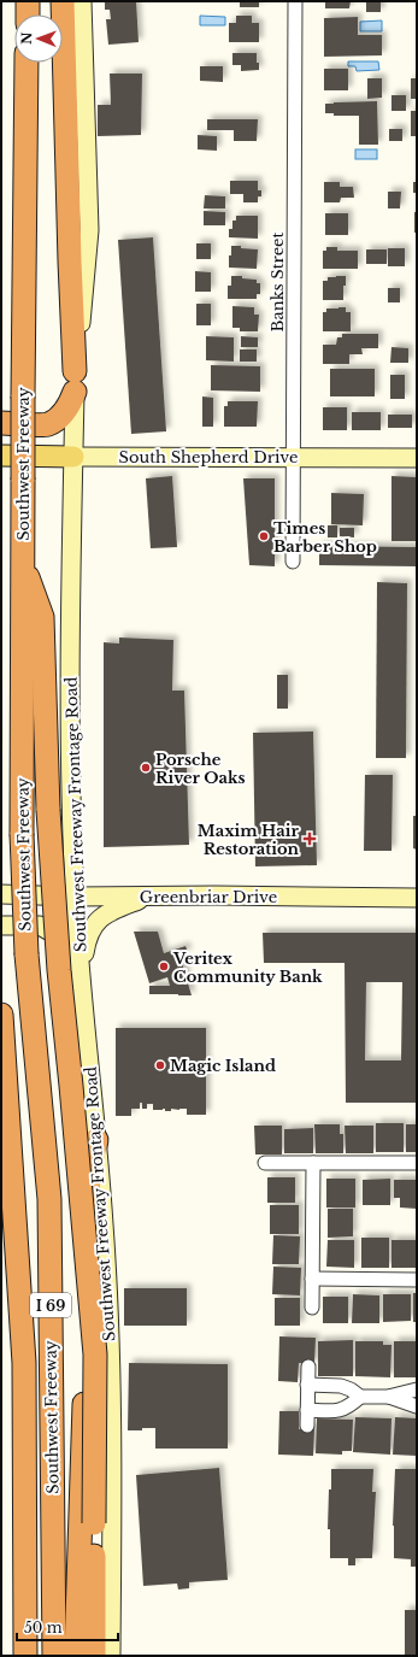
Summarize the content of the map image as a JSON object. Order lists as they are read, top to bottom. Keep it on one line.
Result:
{"streets":{"highway":["Southwest Freeway","I 69"],"main road":["South Shepherd Drive","Southwest Freeway Frontage Road","Greenbriar Drive"],"street":["Banks Street"]},"crossings":[["Banks Street","South Shepherd Drive"],["South Shepherd Drive","Southwest Freeway Frontage Road"],["Southwest Freeway Frontage Road","Greenbriar Drive"]],"places":{"other":["Times Barber Shop","Porsche River Oaks","Veritex Community Bank","Magic Island"],"health":["Maxim Hair Restoration"]},"scale_bar":"50 m","north":"left"}
